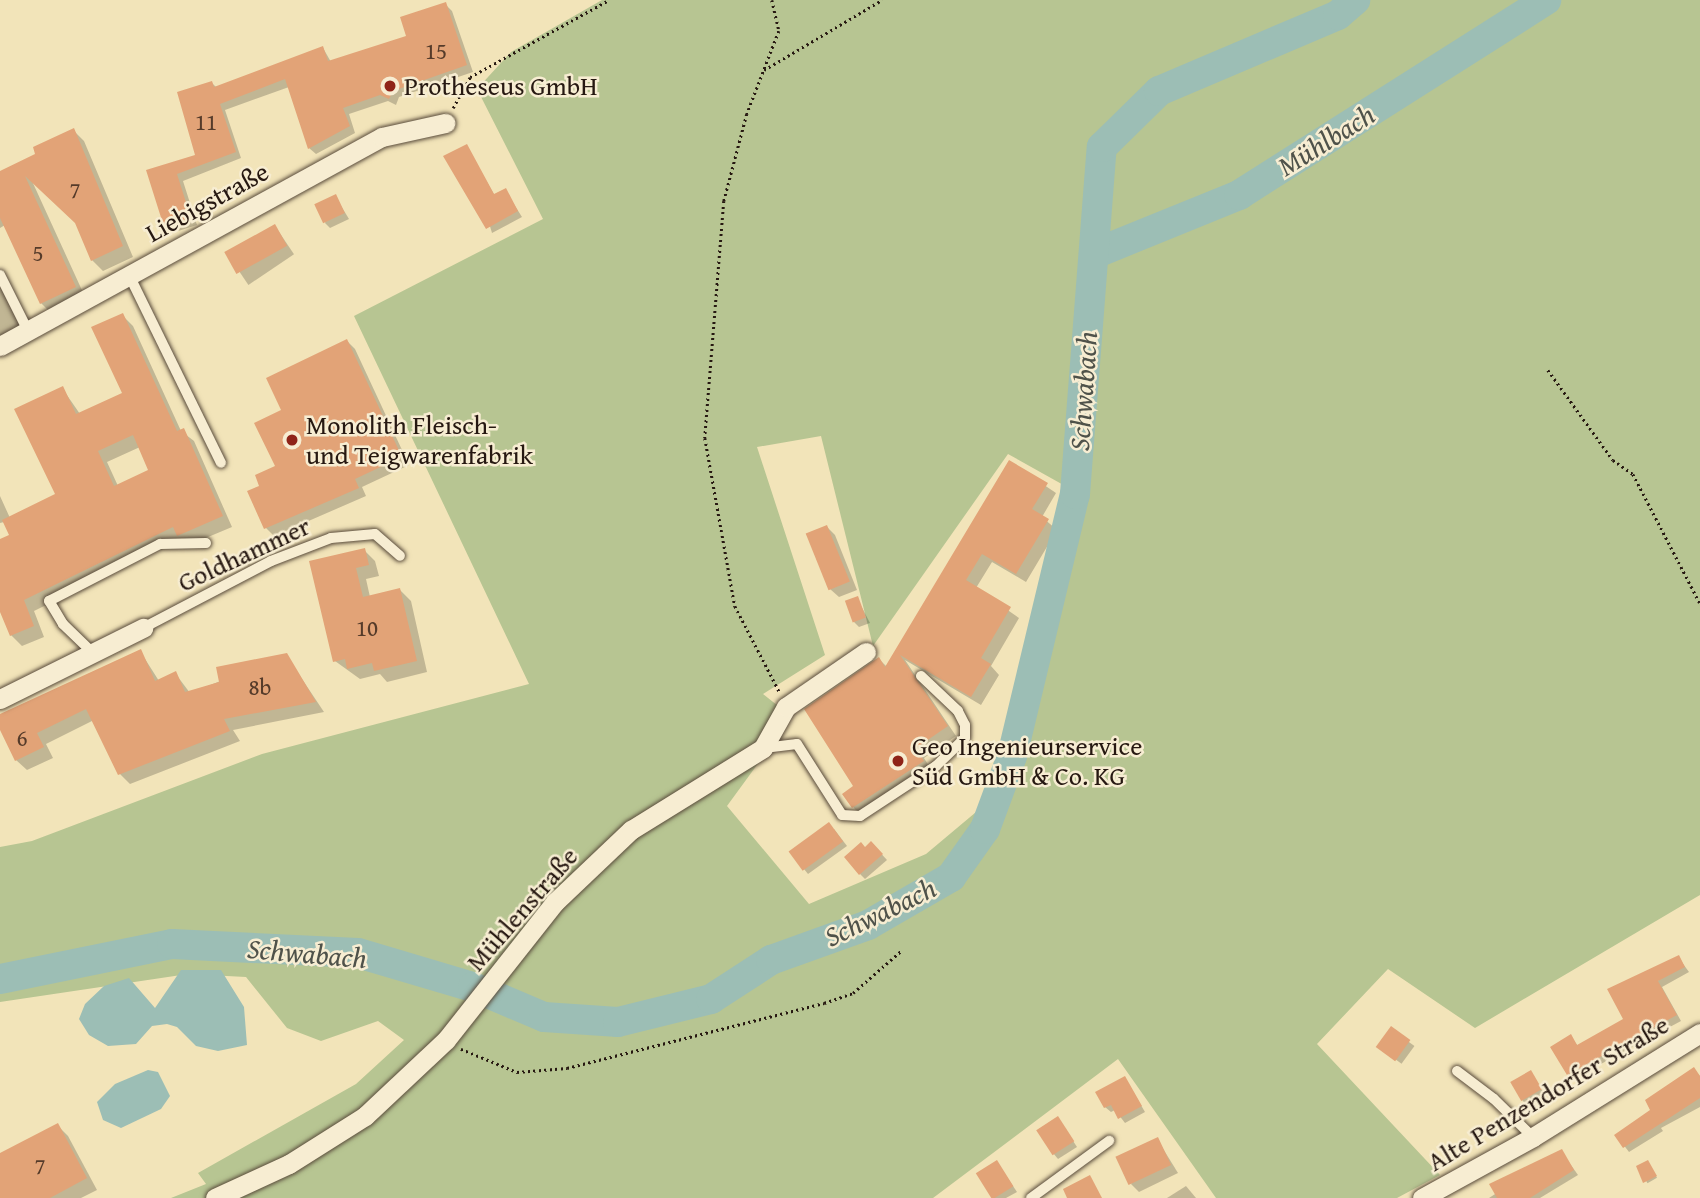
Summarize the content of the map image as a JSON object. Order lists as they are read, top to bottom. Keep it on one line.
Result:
{"streets":{"street":["Liebigstraße","Mühlenstraße","Alte Penzendorfer Straße"],"lane":["Goldhammer"]},"water":["Mühlbach","Schwabach"],"places":["Protheseus GmbH","Monolith Fleisch- und Teigwarenfabrik","Geo Ingenieurservice Süd GmbH & Co. KG"],"house_numbers":["15","11","7","5","10","8b","6","7"]}
